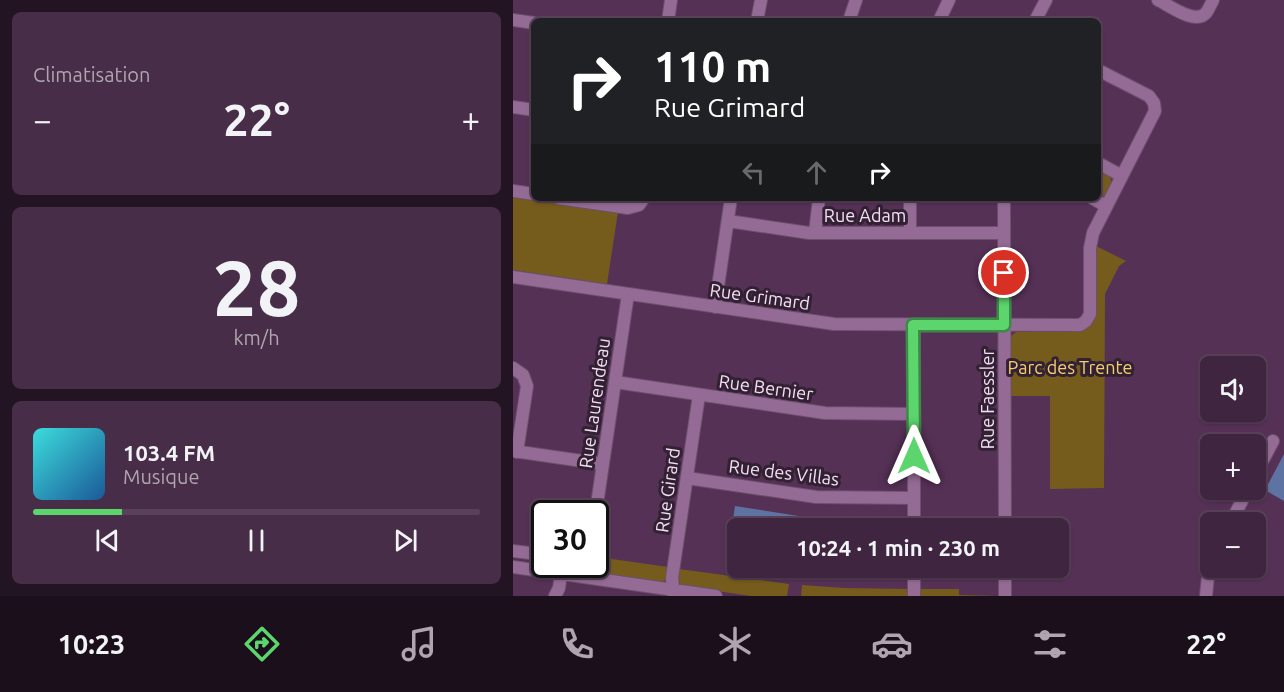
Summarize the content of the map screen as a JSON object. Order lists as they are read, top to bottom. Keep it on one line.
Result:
{"streets":{"street":["Rue Adam","Rue Grimard","Rue Bernier","Rue Faessler","Rue Laurendeau","Rue des Villas","Rue Girard"]},"crossings":[["Rue Adam","Rue Faessler"],["Rue Grimard","Rue Faessler"],["Rue Grimard","Rue Laurendeau"],["Rue Bernier","Rue Laurendeau"],["Rue Bernier","Rue Girard"],["Rue des Villas","Rue Girard"]],"parks":["Parc des Trente"],"page":{"tile":["Climatisation",["28","km/h"]],"turn":["110 m","Rue Grimard"],"heat":["−","22°","+"],"map_buttons":["+","−"],"song":["103.4 FM","Musique"],"limit":"30","trip":"10:24 · 1 min · 230 m","tabs":["10:23","22°"]}}
